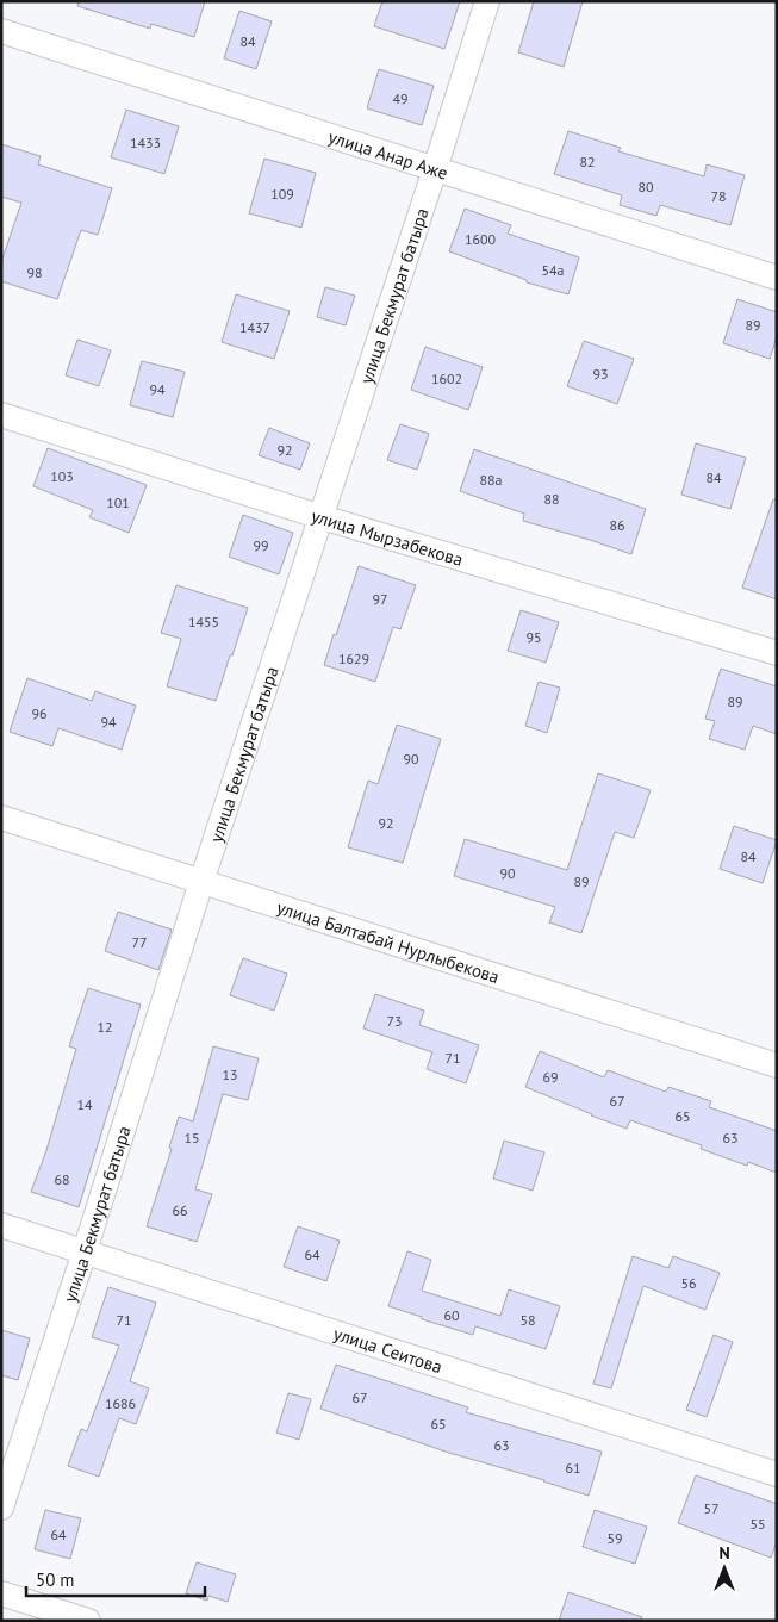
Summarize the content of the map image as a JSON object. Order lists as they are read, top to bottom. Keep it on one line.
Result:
{"streets":{"street":["улица Анар Аже","улица Бекмурат батыра","улица Мырзабекова","улица Балтабай Нурлыбекова","улица Сеитова"]},"crossings":[["улица Анар Аже","улица Бекмурат батыра"],["улица Бекмурат батыра","улица Мырзабекова"],["улица Бекмурат батыра","улица Балтабай Нурлыбекова"],["улица Бекмурат батыра","улица Сеитова"]],"house_numbers":["84","49","1433","82","80","109","78","1600","54а","98","89","1437","93","1602","94","92","103","84","88а","88","101","86","99","97","1455","95","1629","89","96","94","90","92","84","90","89","77","73","12","71","13","69","67","14","65","15","63","68","66","64","56","60","71","58","67","1686","65","63","61","57","55","64","59"],"scale_bar":"50 m","north":"top"}
